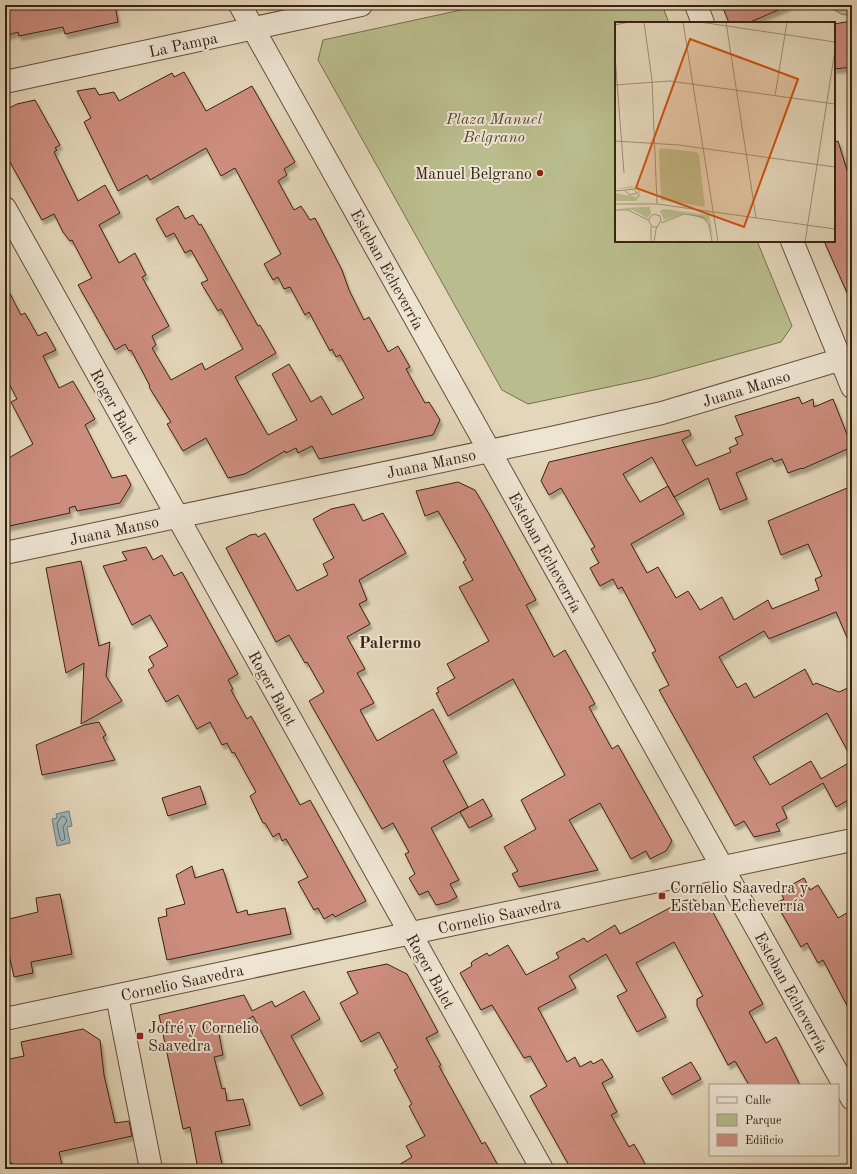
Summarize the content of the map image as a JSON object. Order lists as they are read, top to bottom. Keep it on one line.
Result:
{"streets":{"street":["La Pampa","Esteban Echeverría","Juana Manso","Roger Balet","Cornelio Saavedra"]},"crossings":[["La Pampa","Esteban Echeverría"],["Esteban Echeverría","Juana Manso"],["Esteban Echeverría","Cornelio Saavedra"],["Juana Manso","Roger Balet"],["Roger Balet","Cornelio Saavedra"]],"districts":["Palermo"],"parks":["Plaza Manuel Belgrano"],"places":{"other":["Manuel Belgrano"],"transit":["Cornelio Saavedra y Esteban Echeverría","Jofré y Cornelio Saavedra"]},"legend":["Calle","Parque","Edificio"]}
